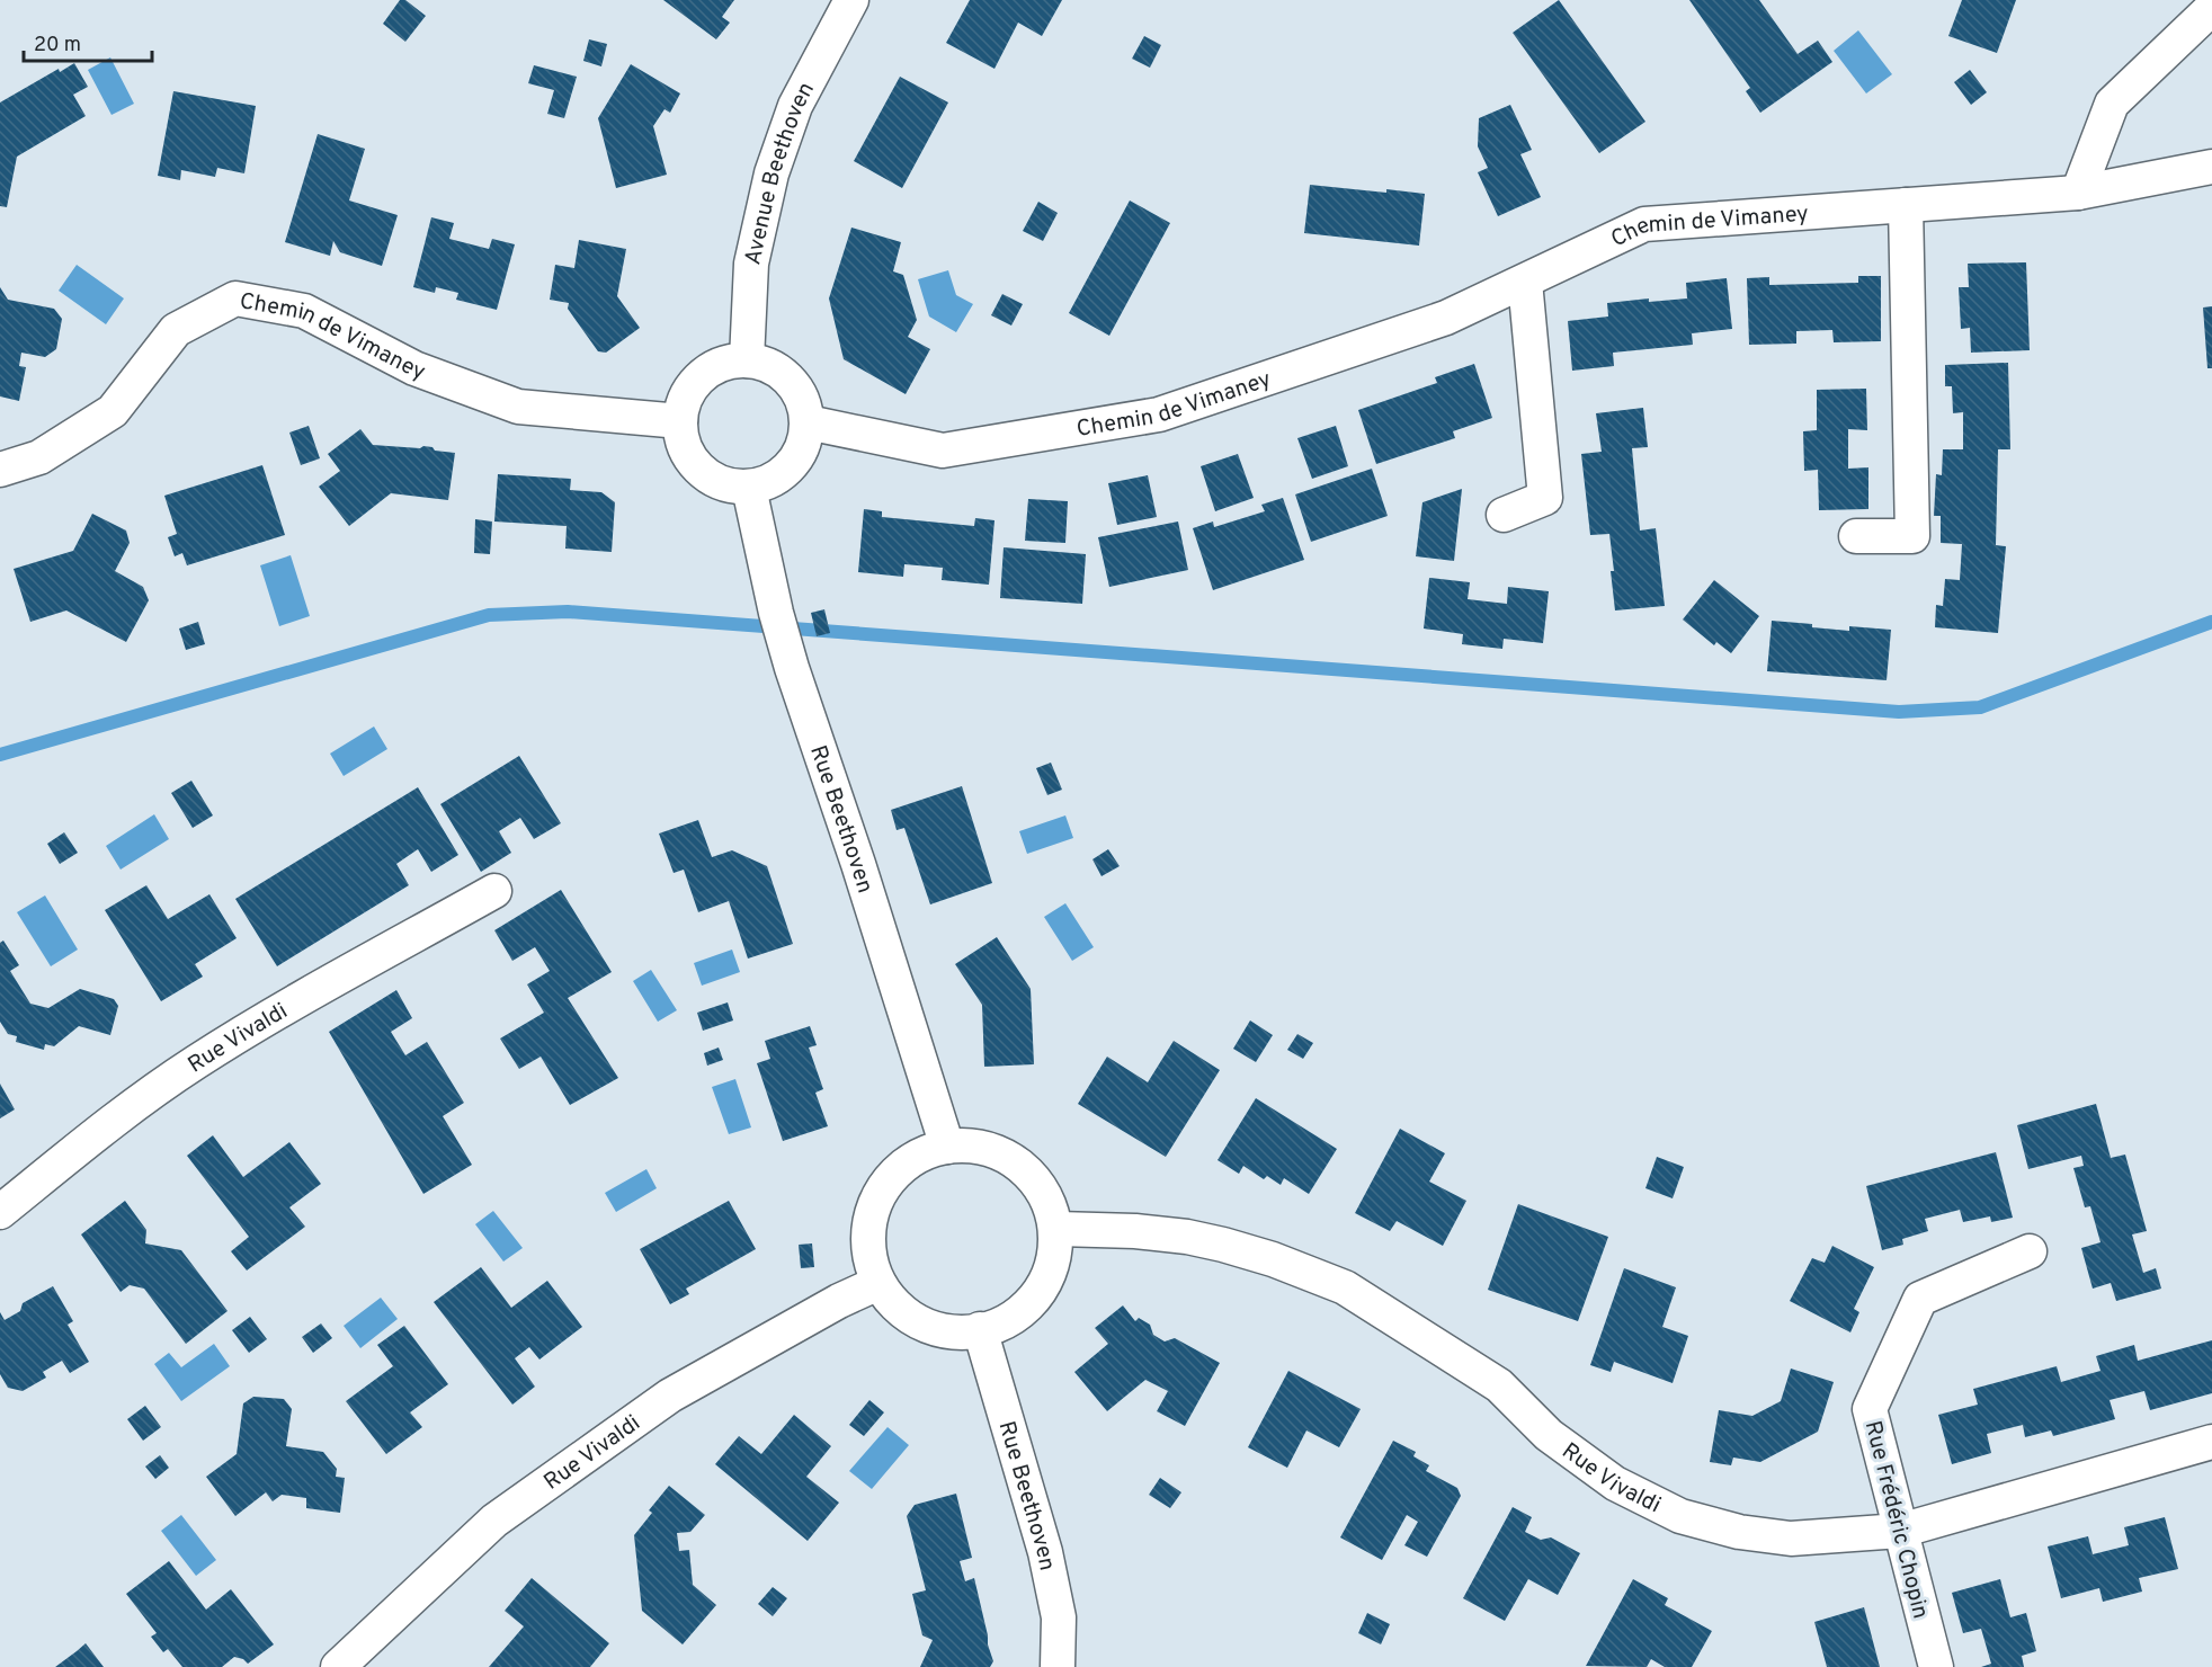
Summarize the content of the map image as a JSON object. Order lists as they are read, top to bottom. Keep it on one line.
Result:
{"streets":{"street":["Avenue Beethoven","Chemin de Vimaney","Rue Beethoven","Rue Vivaldi","Rue Frédéric Chopin"]},"crossings":[["Avenue Beethoven","Chemin de Vimaney"],["Avenue Beethoven","Rue Beethoven"],["Chemin de Vimaney","Rue Beethoven"],["Rue Beethoven","Rue Vivaldi"],["Rue Vivaldi","Rue Frédéric Chopin"]],"scale_bar":"20 m"}
